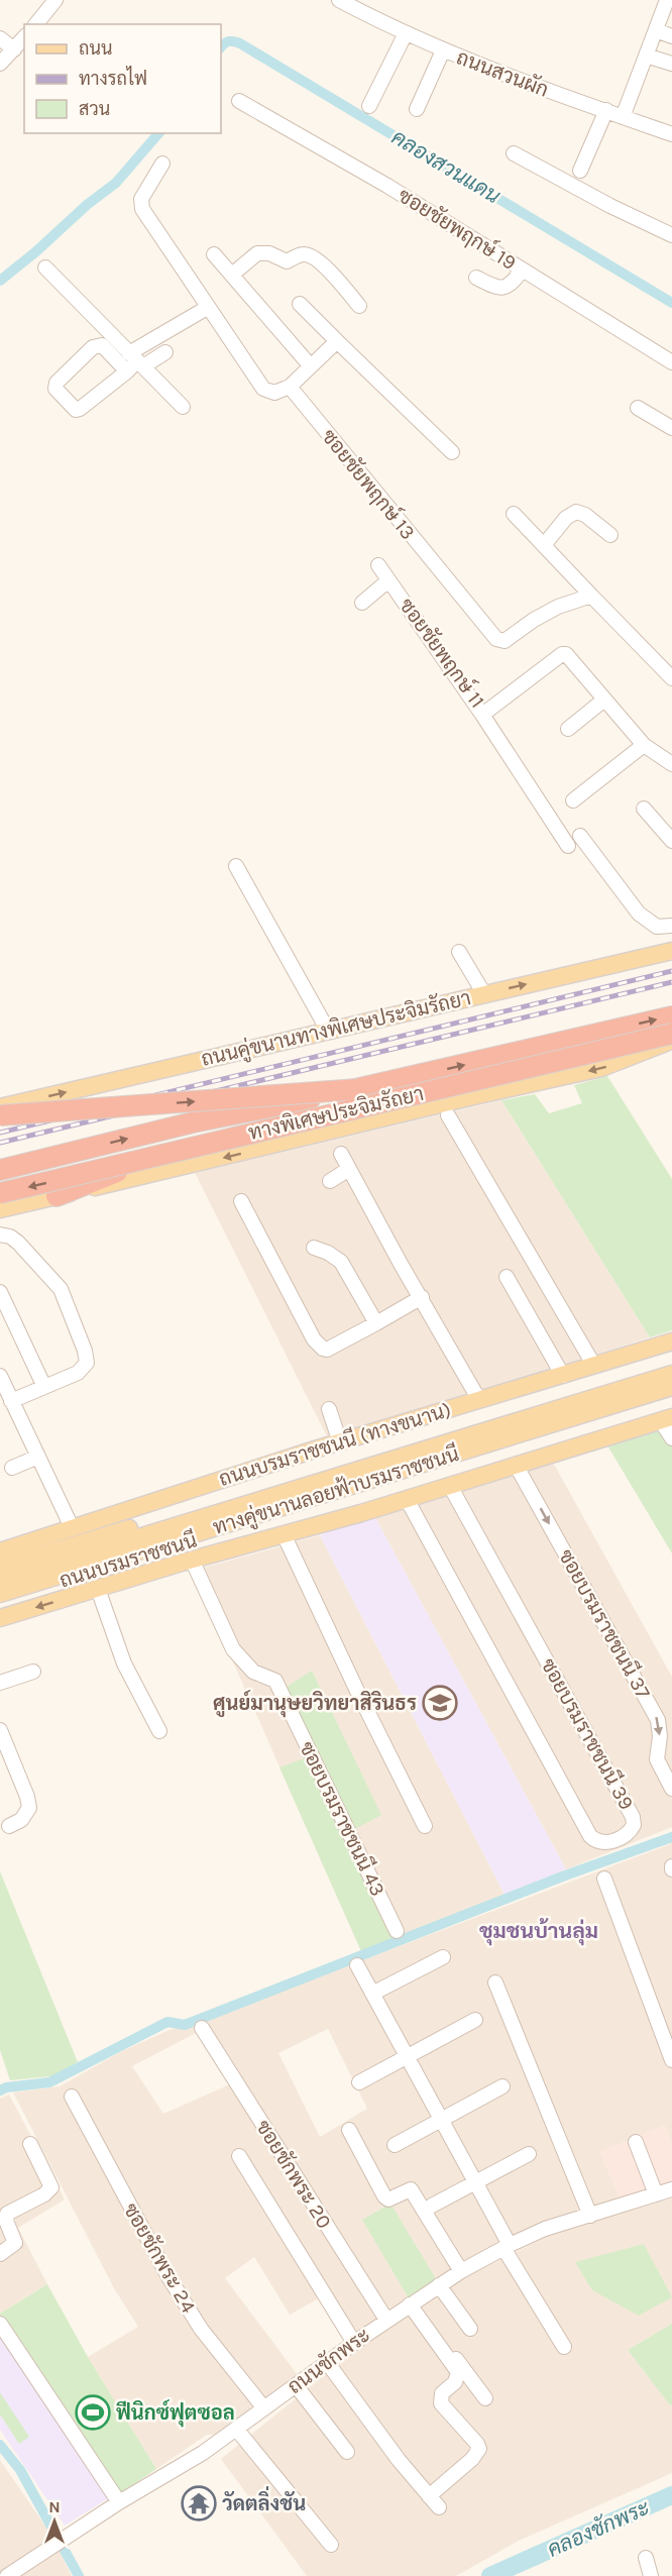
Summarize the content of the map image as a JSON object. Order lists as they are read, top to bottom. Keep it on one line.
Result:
{"streets":{"highway":["ทางพิเศษประจิมรัถยา"],"main road":["ถนนคู่ขนานทางพิเศษประจิมรัถยา","ถนนบรมราชชนนี (ทางขนาน)","ทางคู่ขนานลอยฟ้าบรมราชชนนี","ถนนบรมราชชนนี"],"street":["ถนนสวนผัก","ซอยชัยพฤกษ์ 19","ซอยชัยพฤกษ์ 13","ซอยชัยพฤกษ์ 11","ซอยบรมราชชนนี 37","ซอยบรมราชชนนี 39","ซอยบรมราชชนนี 43","ซอยชักพระ 20","ซอยชักพระ 24","ถนนชักพระ"]},"crossings":[["ซอยชักพระ 20","ถนนชักพระ"],["ซอยชักพระ 24","ถนนชักพระ"]],"one_way":["ซอยบรมราชชนนี 37"],"districts":["ชุมชนบ้านลุ่ม"],"water":["คลองสวนแดน","คลองชักพระ"],"places":{"school or university":["ศูนย์มานุษยวิทยาสิรินธร"],"sports":["ฟีนิกซ์ฟุตซอล"],"temple":["วัดตลิ่งชัน"]},"legend":["ถนน","ทางรถไฟ","สวน"],"north":"top"}
